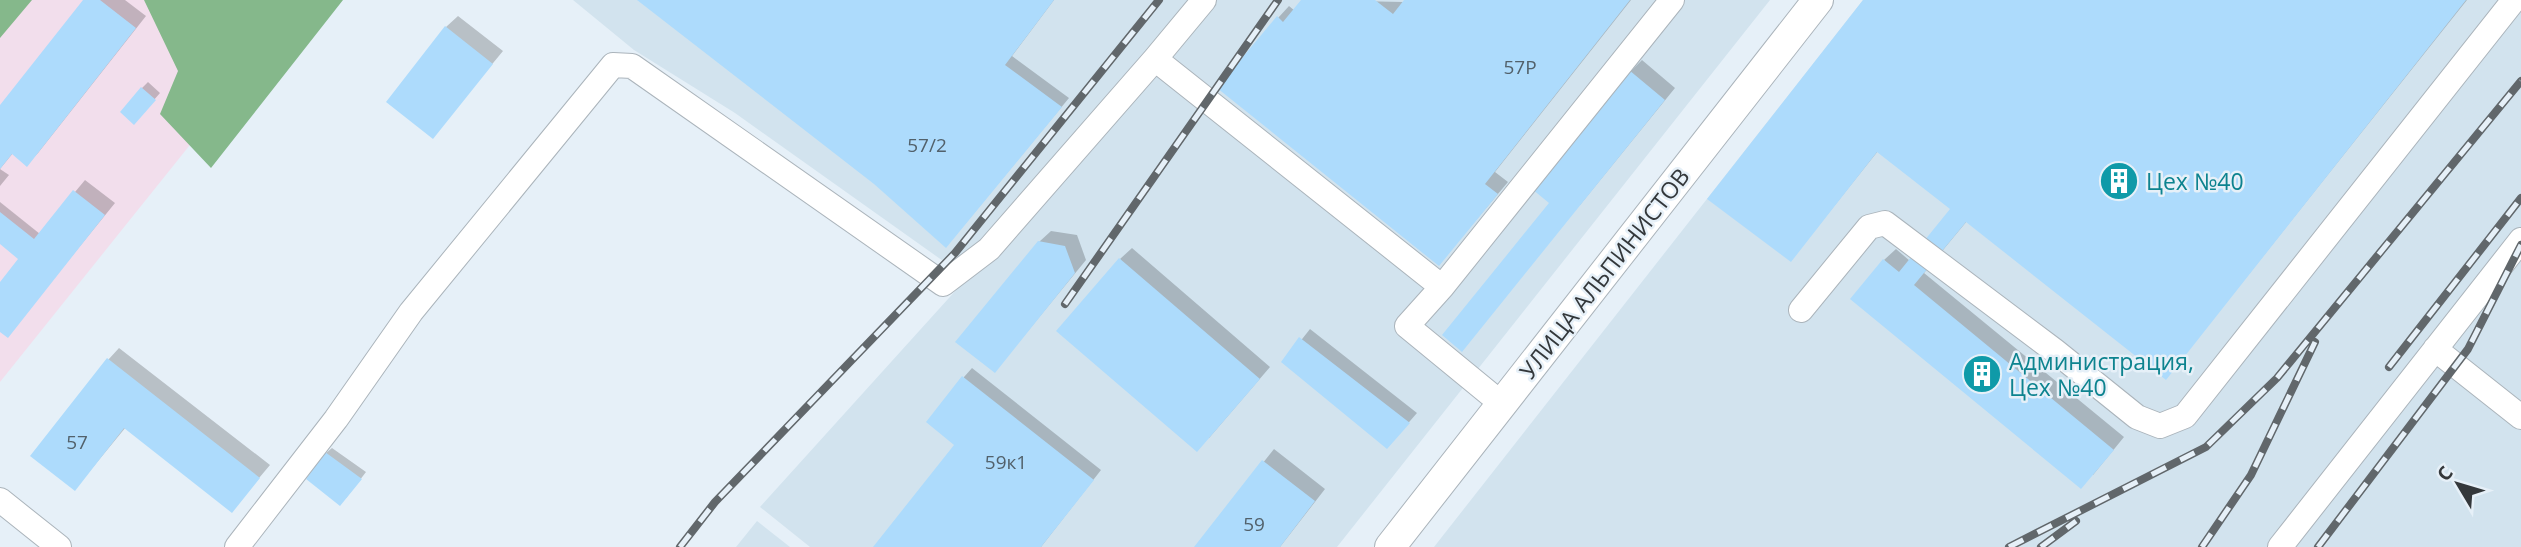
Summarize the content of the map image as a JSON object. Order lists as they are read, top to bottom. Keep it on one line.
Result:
{"streets":{"main road":["УЛИЦА АЛЬПИНИСТОВ"]},"places":{"building":["Цех №40","Администрация, Цех №40"]},"house_numbers":["57Р","57/2","57","59к1","59"],"north":"top left"}
